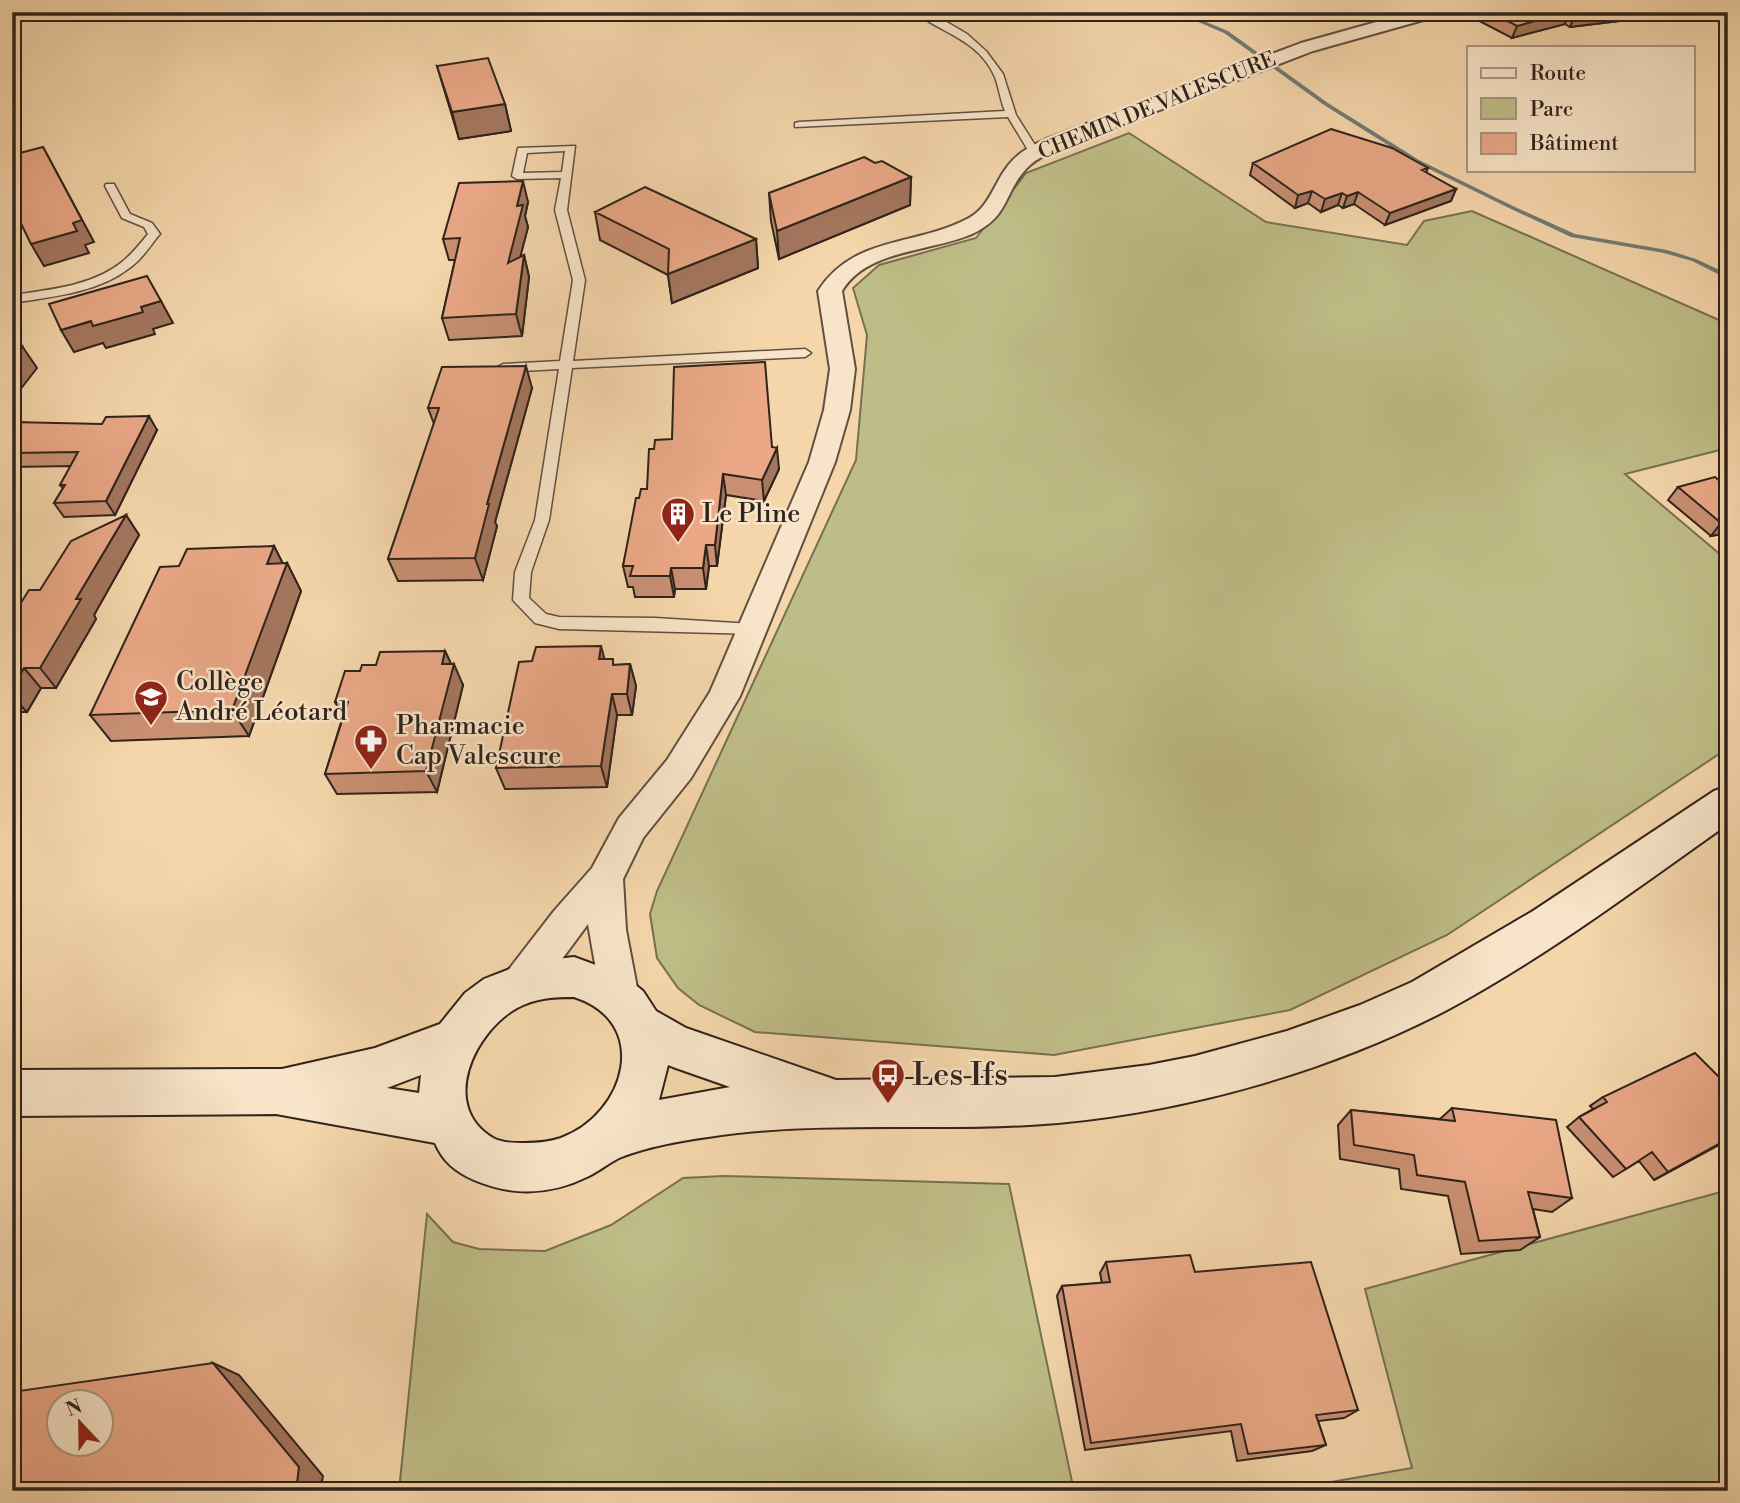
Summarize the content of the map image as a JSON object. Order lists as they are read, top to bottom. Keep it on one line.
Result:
{"streets":{"street":["CHEMIN DE VALESCURE"]},"places":{"building":["Le Pline"],"school or university":["Collège André Léotard"],"pharmacy":["Pharmacie Cap Valescure"],"bus stop":["Les Ifs"]},"legend":["Route","Parc","Bâtiment"],"north":"top"}
